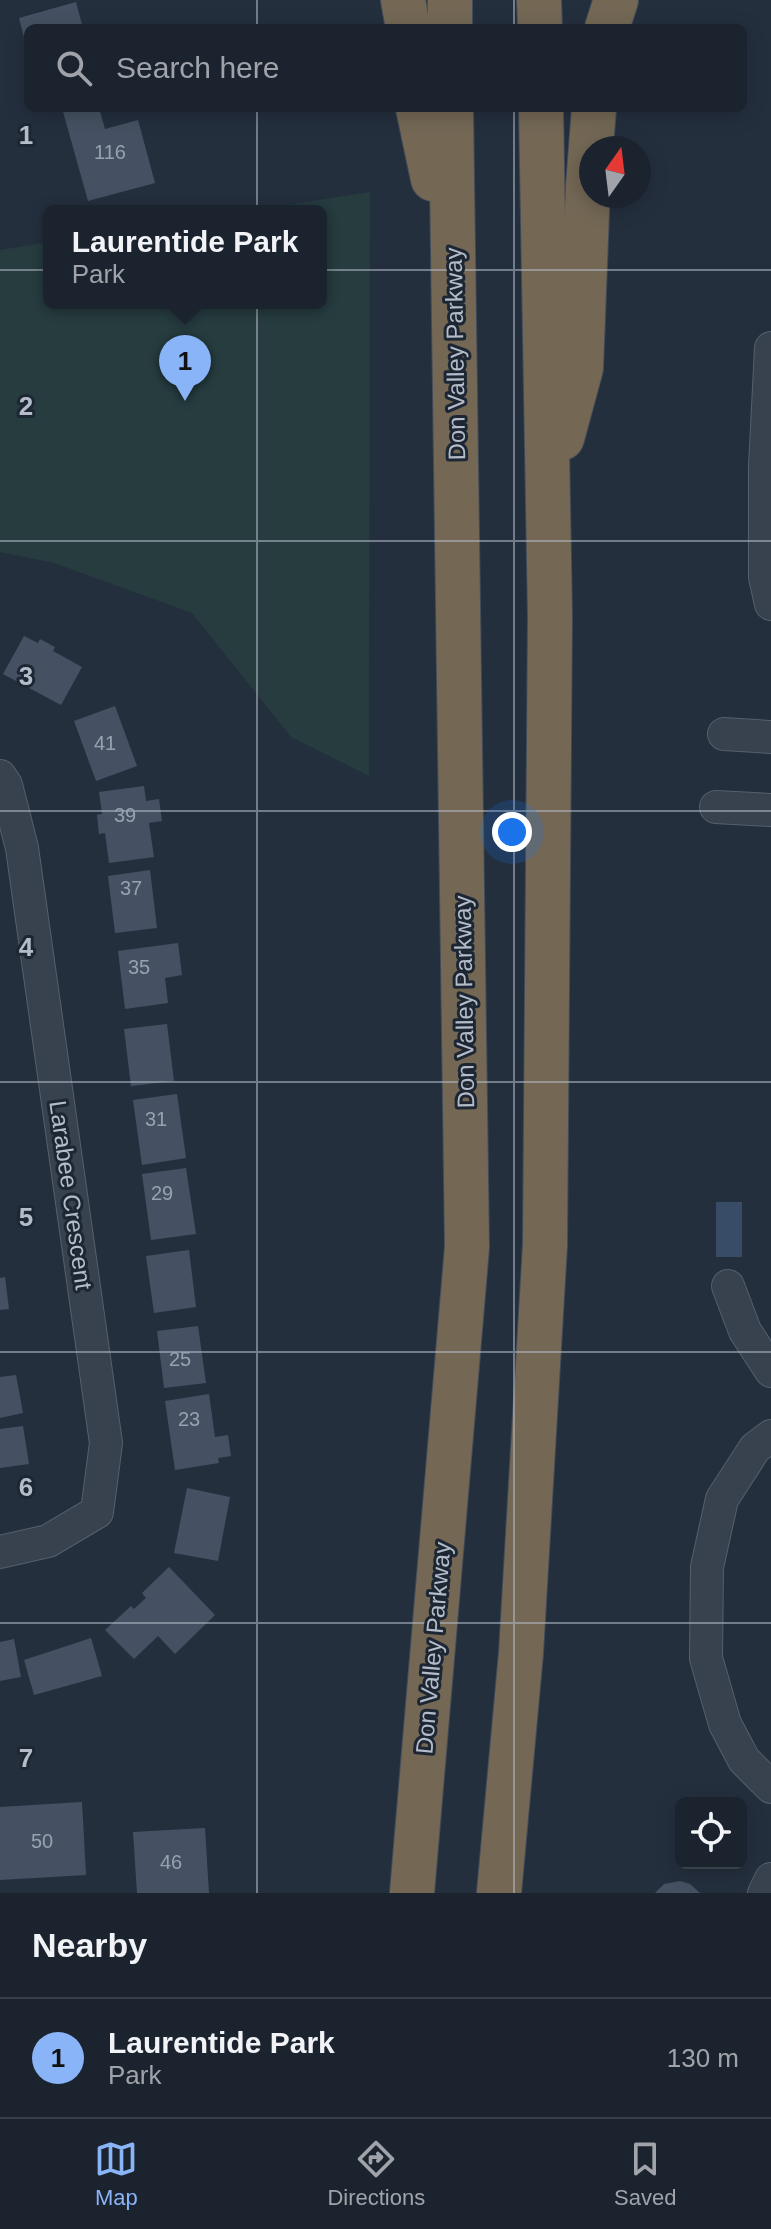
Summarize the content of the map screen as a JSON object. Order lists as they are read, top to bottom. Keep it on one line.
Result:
{"streets":{"highway":["Don Valley Parkway"],"street":["Larabee Crescent"]},"house_numbers":["116","41","39","37","35","31","29","25","23","50","46"],"north":"top","page":{"search":"Search here","popup":["Laurentide Park","Park"],"pins":"1","heading":"Nearby","list":[{"mark":"1","name":"Laurentide Park","note":"Park","value":"130 m"}],"nav":["Map","Directions","Saved"]},"grid":{"rows":["1","2","3","4","5","6","7"]}}
